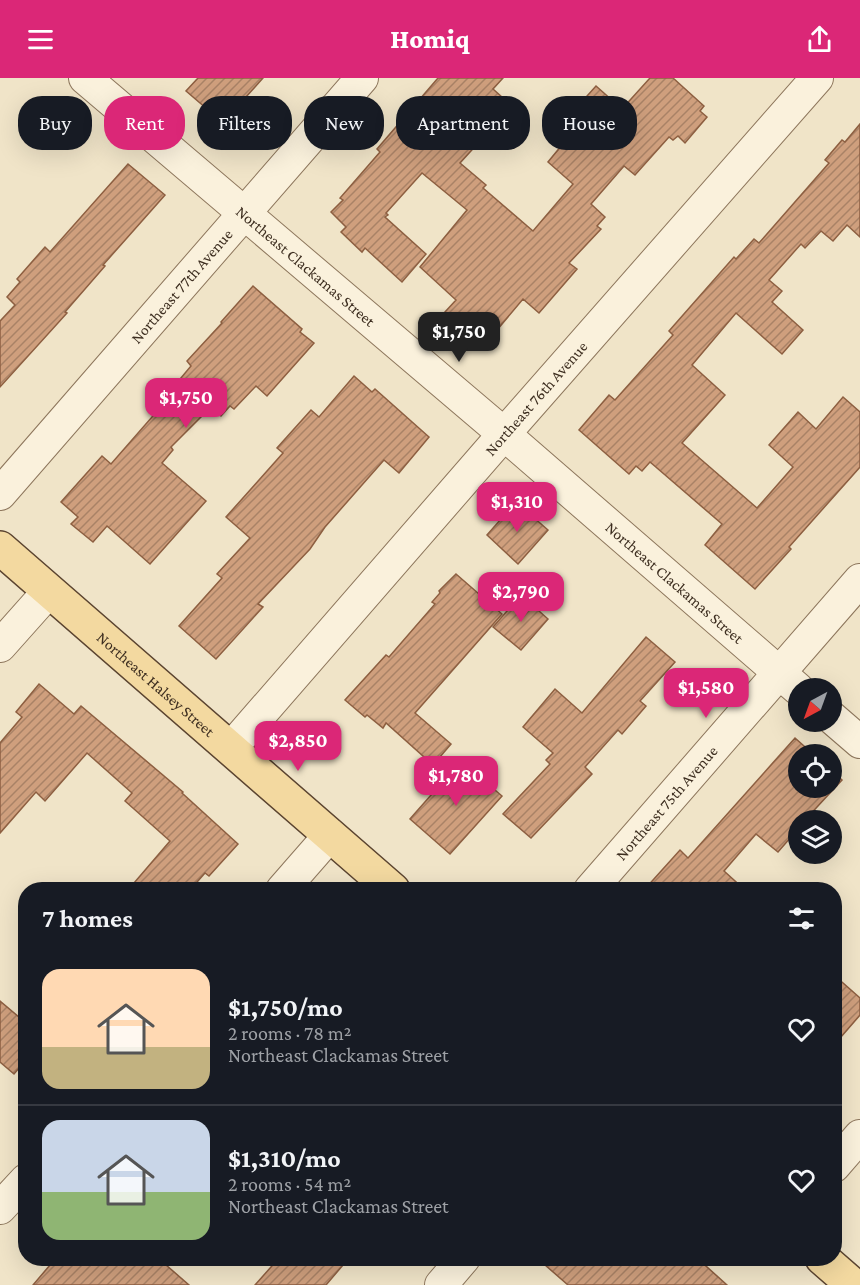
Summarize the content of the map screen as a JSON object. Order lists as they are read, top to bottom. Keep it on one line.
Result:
{"streets":{"main road":["Northeast Halsey Street"],"street":["Northeast Clackamas Street","Northeast 77th Avenue","Northeast 76th Avenue","Northeast 75th Avenue"]},"crossings":[["Northeast Clackamas Street","Northeast 77th Avenue"],["Northeast Clackamas Street","Northeast 76th Avenue"],["Northeast 76th Avenue","Northeast Halsey Street"]],"north":"bottom left","page":{"header":"Homiq","chip":["Buy","Rent","Filters","New","Apartment","House"],"price":["$1,750","$1,750","$1,310","$2,790","$1,580","$2,850","$1,780"],"heading":"7 homes","list":[{"name":"$1,750/mo","note":"2 rooms · 78 m² · Northeast Clackamas Street"},{"name":"$1,310/mo","note":"2 rooms · 54 m² · Northeast Clackamas Street"}]}}
